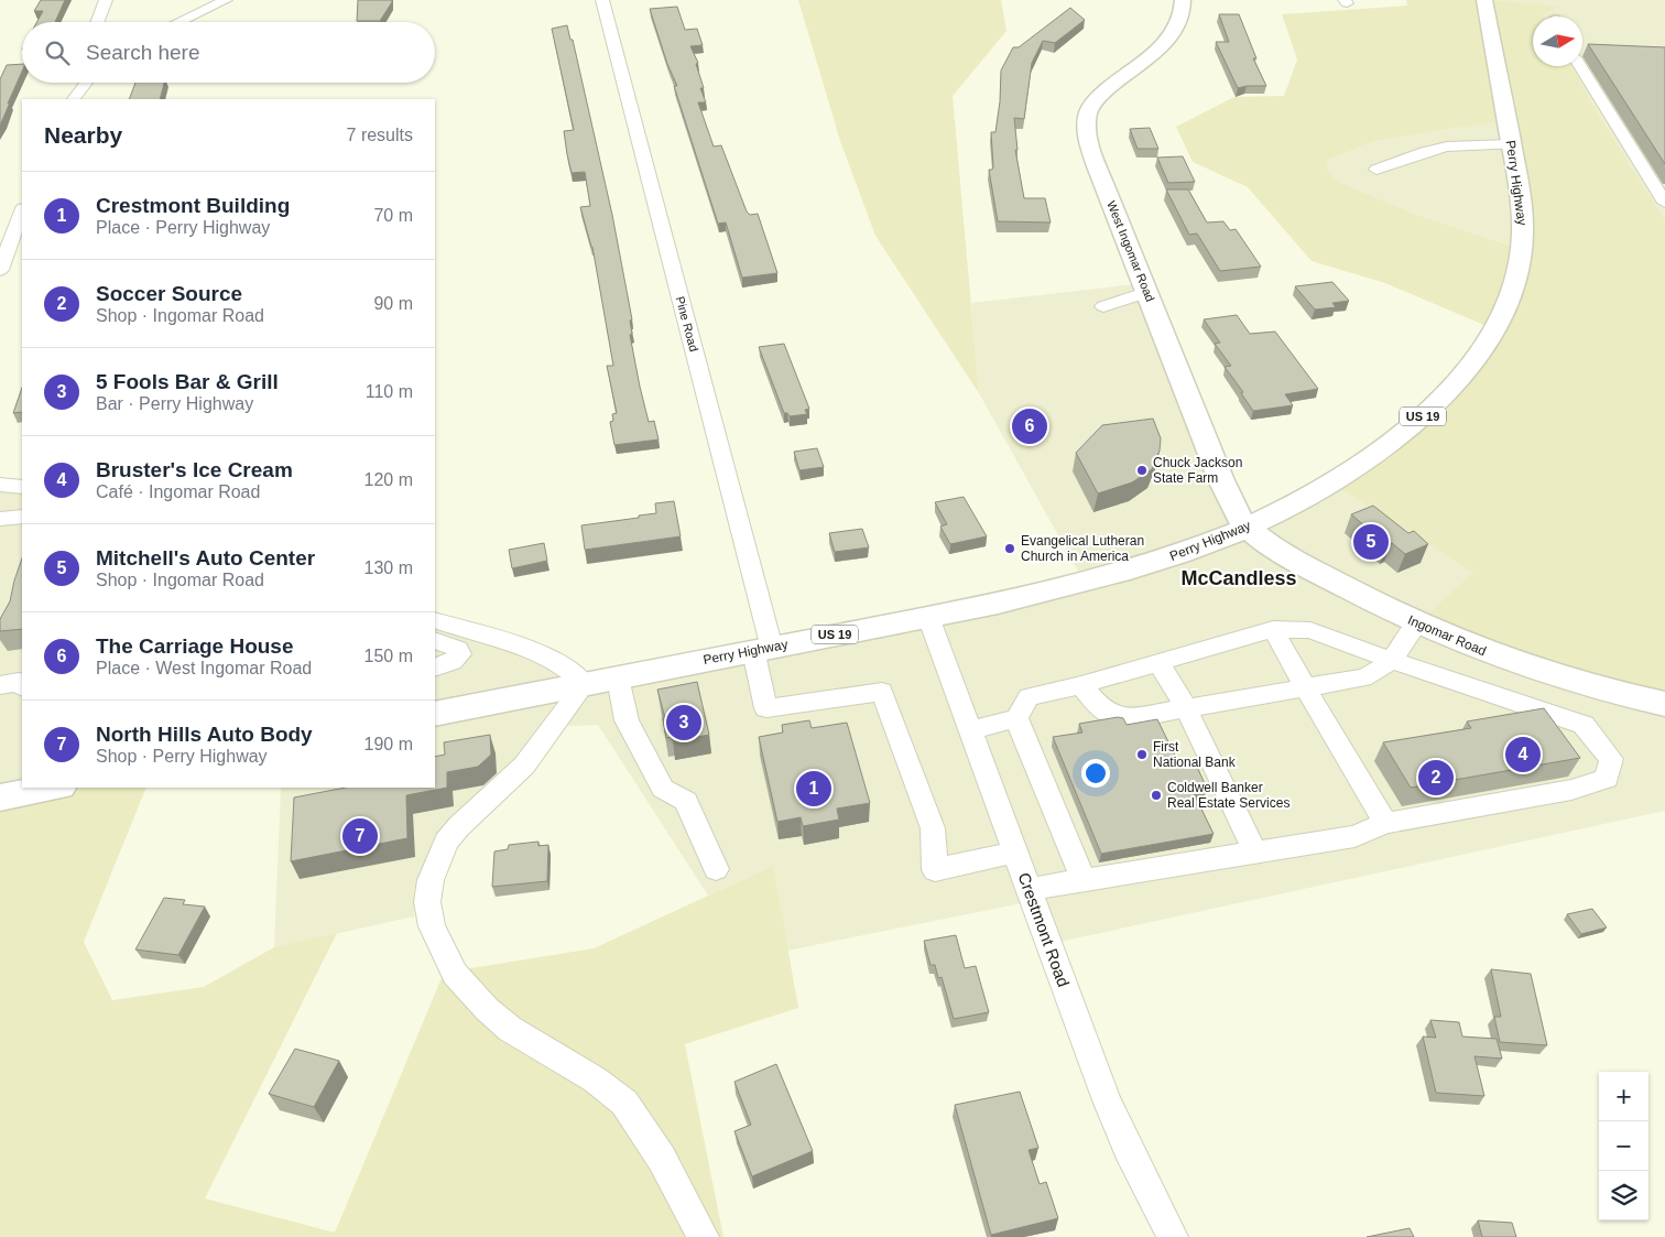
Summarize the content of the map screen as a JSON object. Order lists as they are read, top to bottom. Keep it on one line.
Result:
{"streets":{"main road":["Perry Highway","West Ingomar Road","US 19","Ingomar Road"],"street":["Pine Road","Crestmont Road"]},"crossings":[["Perry Highway","West Ingomar Road"],["Perry Highway","Pine Road"],["Perry Highway","Ingomar Road"],["Perry Highway","Crestmont Road"],["West Ingomar Road","Ingomar Road"],["Pine Road","Crestmont Road"]],"districts":["McCandless"],"places":["Chuck Jackson State Farm","Evangelical Lutheran Church in America","First National Bank","Coldwell Banker Real Estate Services"],"north":"right","page":{"search":"Search here","heading":["Nearby","7 results"],"list":[{"mark":"1","name":"Crestmont Building","note":"Place · Perry Highway","value":"70 m"},{"mark":"2","name":"Soccer Source","note":"Shop · Ingomar Road","value":"90 m"},{"mark":"3","name":"5 Fools Bar & Grill","note":"Bar · Perry Highway","value":"110 m"},{"mark":"4","name":"Bruster's Ice Cream","note":"Café · Ingomar Road","value":"120 m"},{"mark":"5","name":"Mitchell's Auto Center","note":"Shop · Ingomar Road","value":"130 m"},{"mark":"6","name":"The Carriage House","note":"Place · West Ingomar Road","value":"150 m"},{"mark":"7","name":"North Hills Auto Body","note":"Shop · Perry Highway","value":"190 m"}],"pins":["6","5","3","4","2","1","7"],"map_buttons":["+","−"]}}
